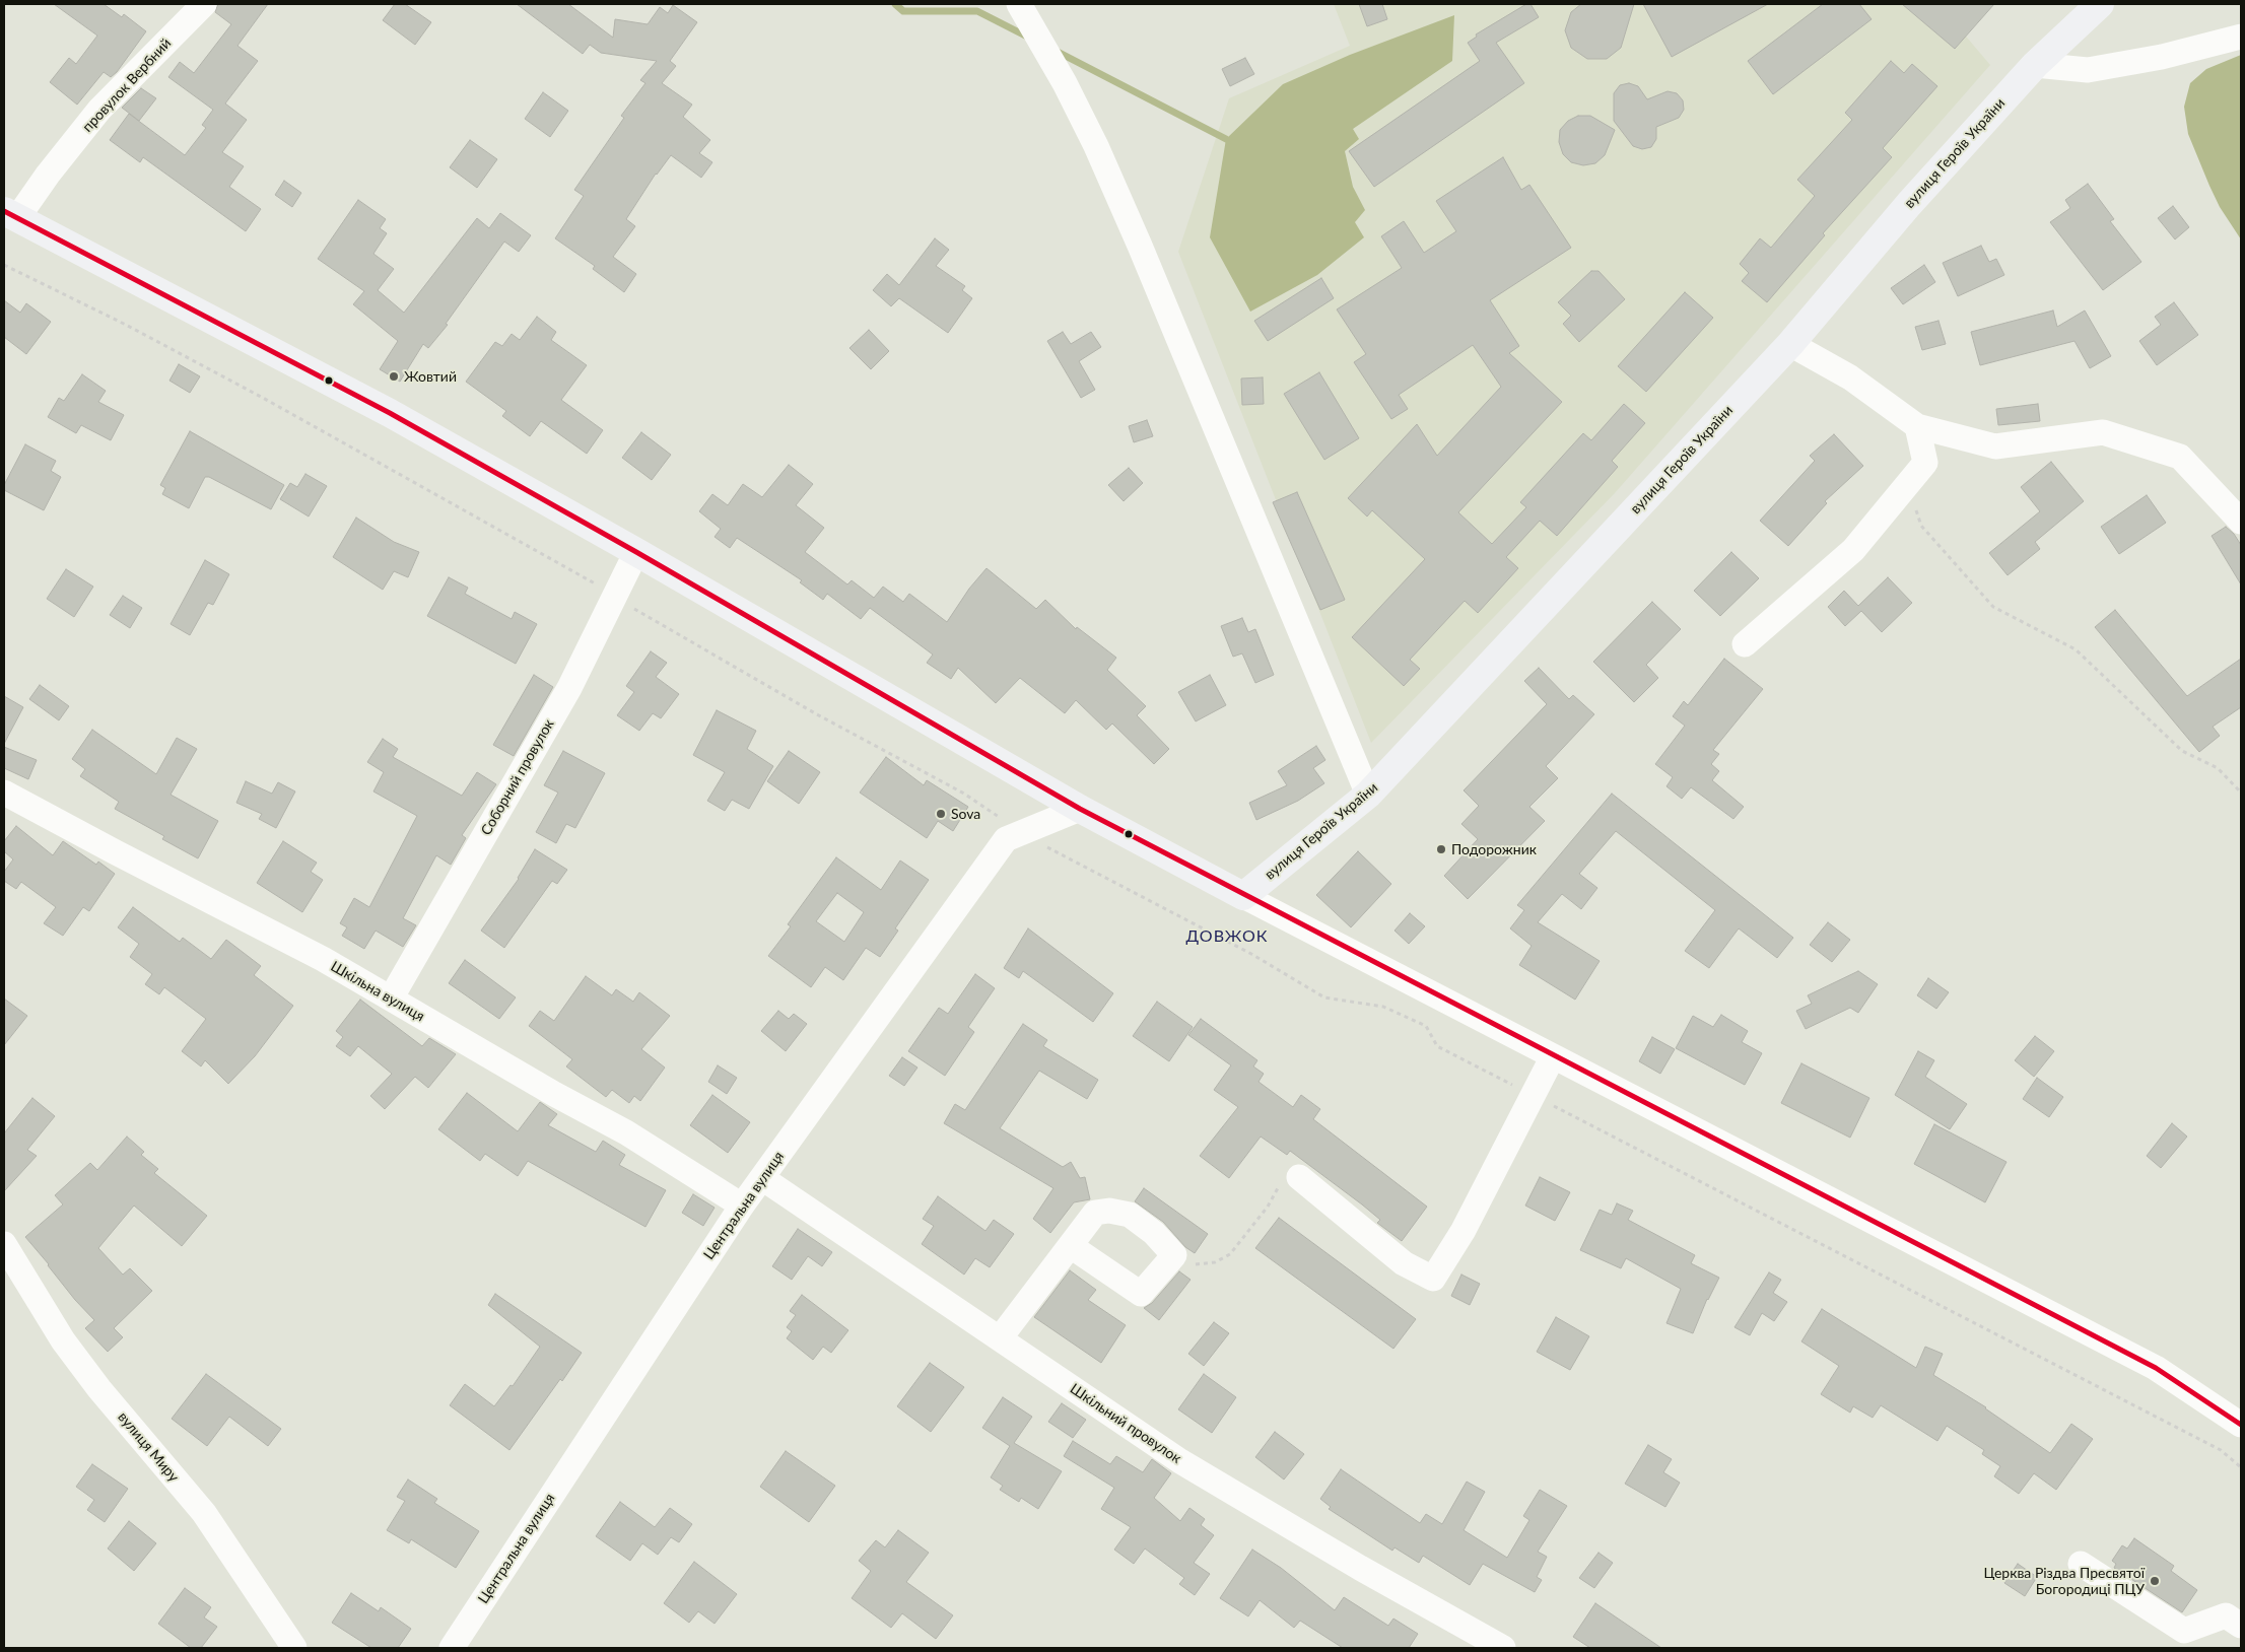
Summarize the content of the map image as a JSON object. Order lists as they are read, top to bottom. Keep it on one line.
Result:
{"streets":{"main road":["вулиця Героїв України"],"street":["провулок Вербний","Соборний провулок","Шкільна вулиця","Центральна вулиця","Шкільний провулок","вулиця Миру"]},"crossings":[["Соборний провулок","Шкільна вулиця"],["Шкільна вулиця","Центральна вулиця"],["Центральна вулиця","Шкільний провулок"]],"districts":["ДОВЖОК"],"places":["Жовтий","Sova","Подорожник","Церква Різдва Пресвятої Богородиці ПЦУ"]}
